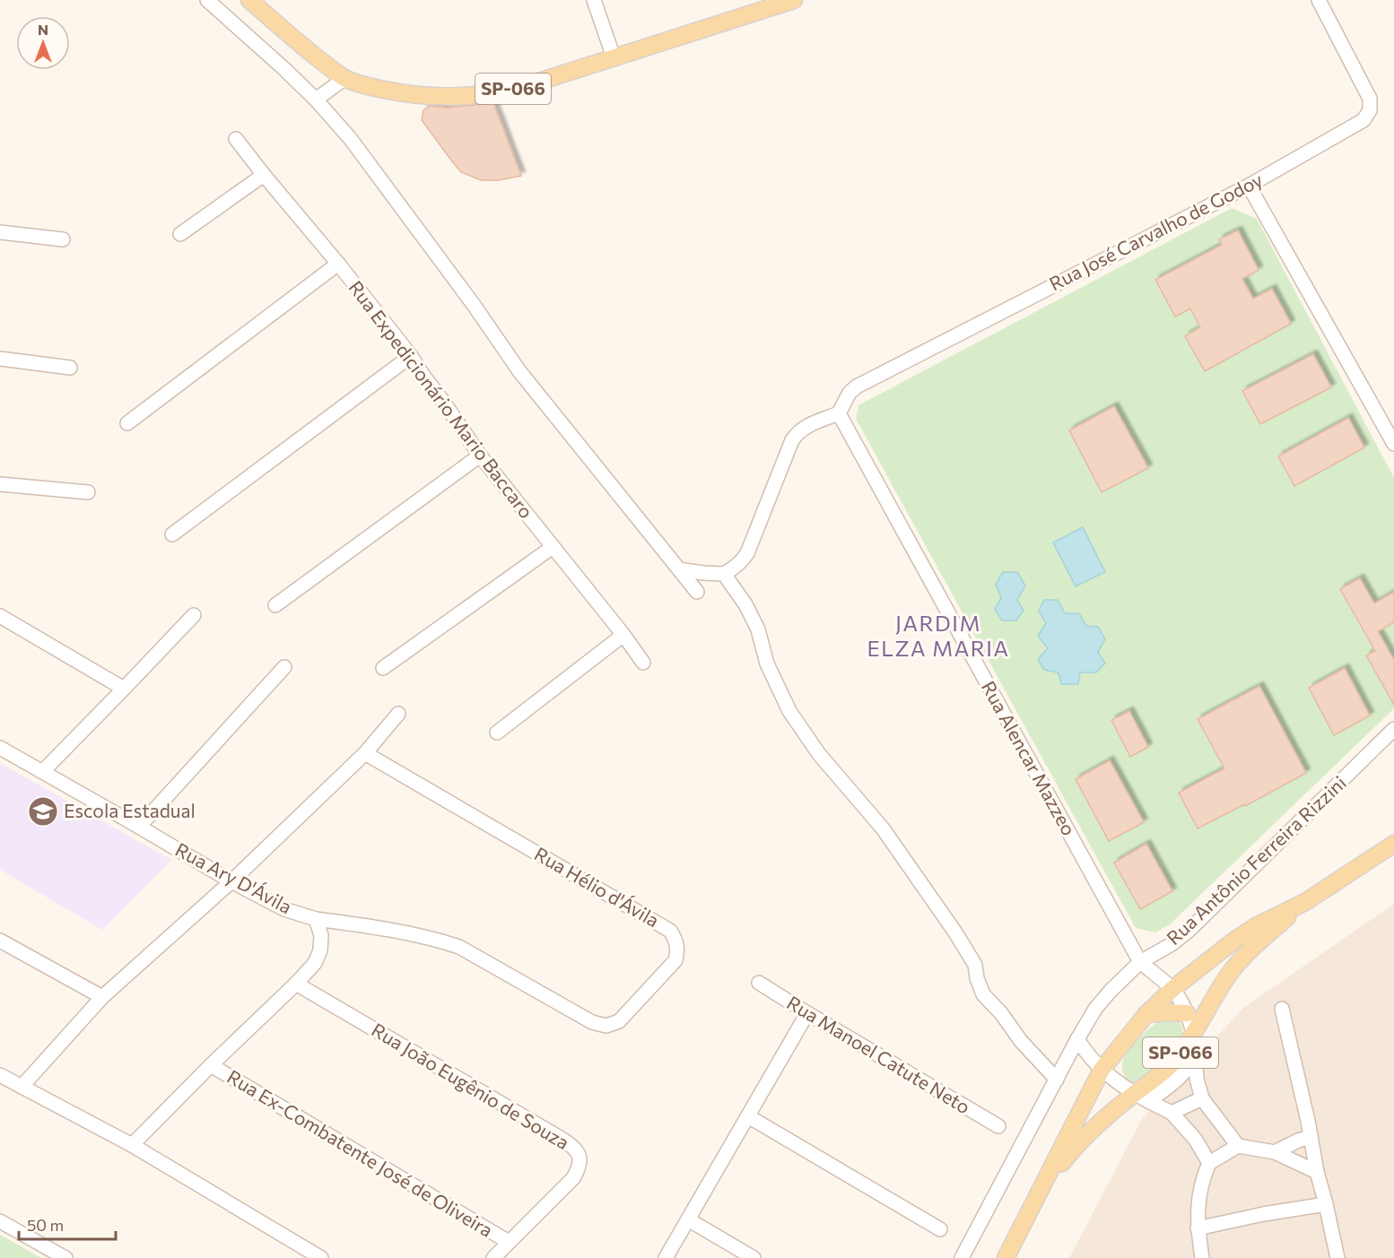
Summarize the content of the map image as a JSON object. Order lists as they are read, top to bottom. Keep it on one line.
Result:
{"streets":{"main road":["SP-066"],"street":["Rua José Carvalho de Godoy","Rua Expedicionário Mario Baccaro","Rua Alencar Mazzeo","Rua Antônio Ferreira Rizzini","Rua Ary D'Ávila","Rua Hélio d'Ávila","Rua Manoel Catute Neto","Rua João Eugênio de Souza","Rua Ex-Combatente José de Oliveira"]},"crossings":[["Rua José Carvalho de Godoy","Rua Alencar Mazzeo"],["Rua Alencar Mazzeo","Rua Antônio Ferreira Rizzini"],["Rua Ary D'Ávila","Rua Hélio d'Ávila"],["Rua Ary D'Ávila","Rua João Eugênio de Souza"],["Rua Ary D'Ávila","Rua Ex-Combatente José de Oliveira"],["Rua João Eugênio de Souza","Rua Ex-Combatente José de Oliveira"]],"districts":["JARDIM ELZA MARIA"],"places":{"school or university":["Escola Estadual"]},"scale_bar":"50 m","north":"top"}
